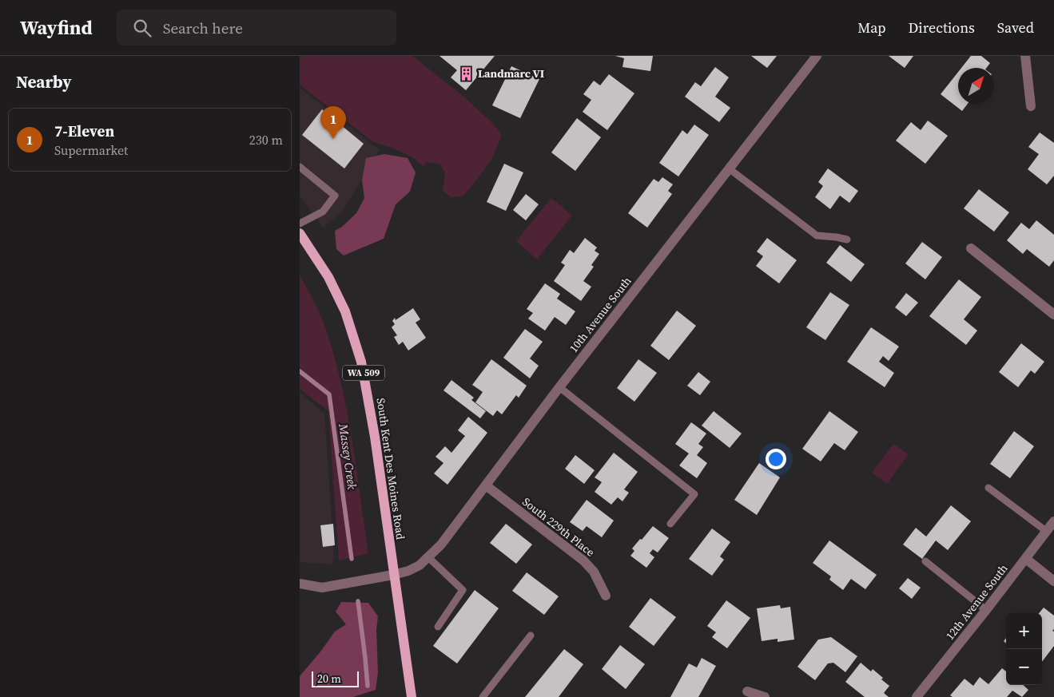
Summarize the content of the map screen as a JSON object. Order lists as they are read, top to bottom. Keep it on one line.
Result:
{"streets":{"main road":["WA 509","South Kent Des Moines Road"],"street":["10th Avenue South","South 229th Place","12th Avenue South"]},"crossings":[["10th Avenue South","South Kent Des Moines Road"],["10th Avenue South","South 229th Place"]],"water":["Massey Creek"],"places":{"building":["Landmarc VI"]},"scale_bar":"20 m","north":"top right","page":{"header":"Wayfind","search":"Search here","nav":["Map","Directions","Saved"],"heading":"Nearby","pins":"1","list":[{"mark":"1","name":"7-Eleven","note":"Supermarket","value":"230 m"}],"map_buttons":["+","−"],"scale":"20 m"}}
